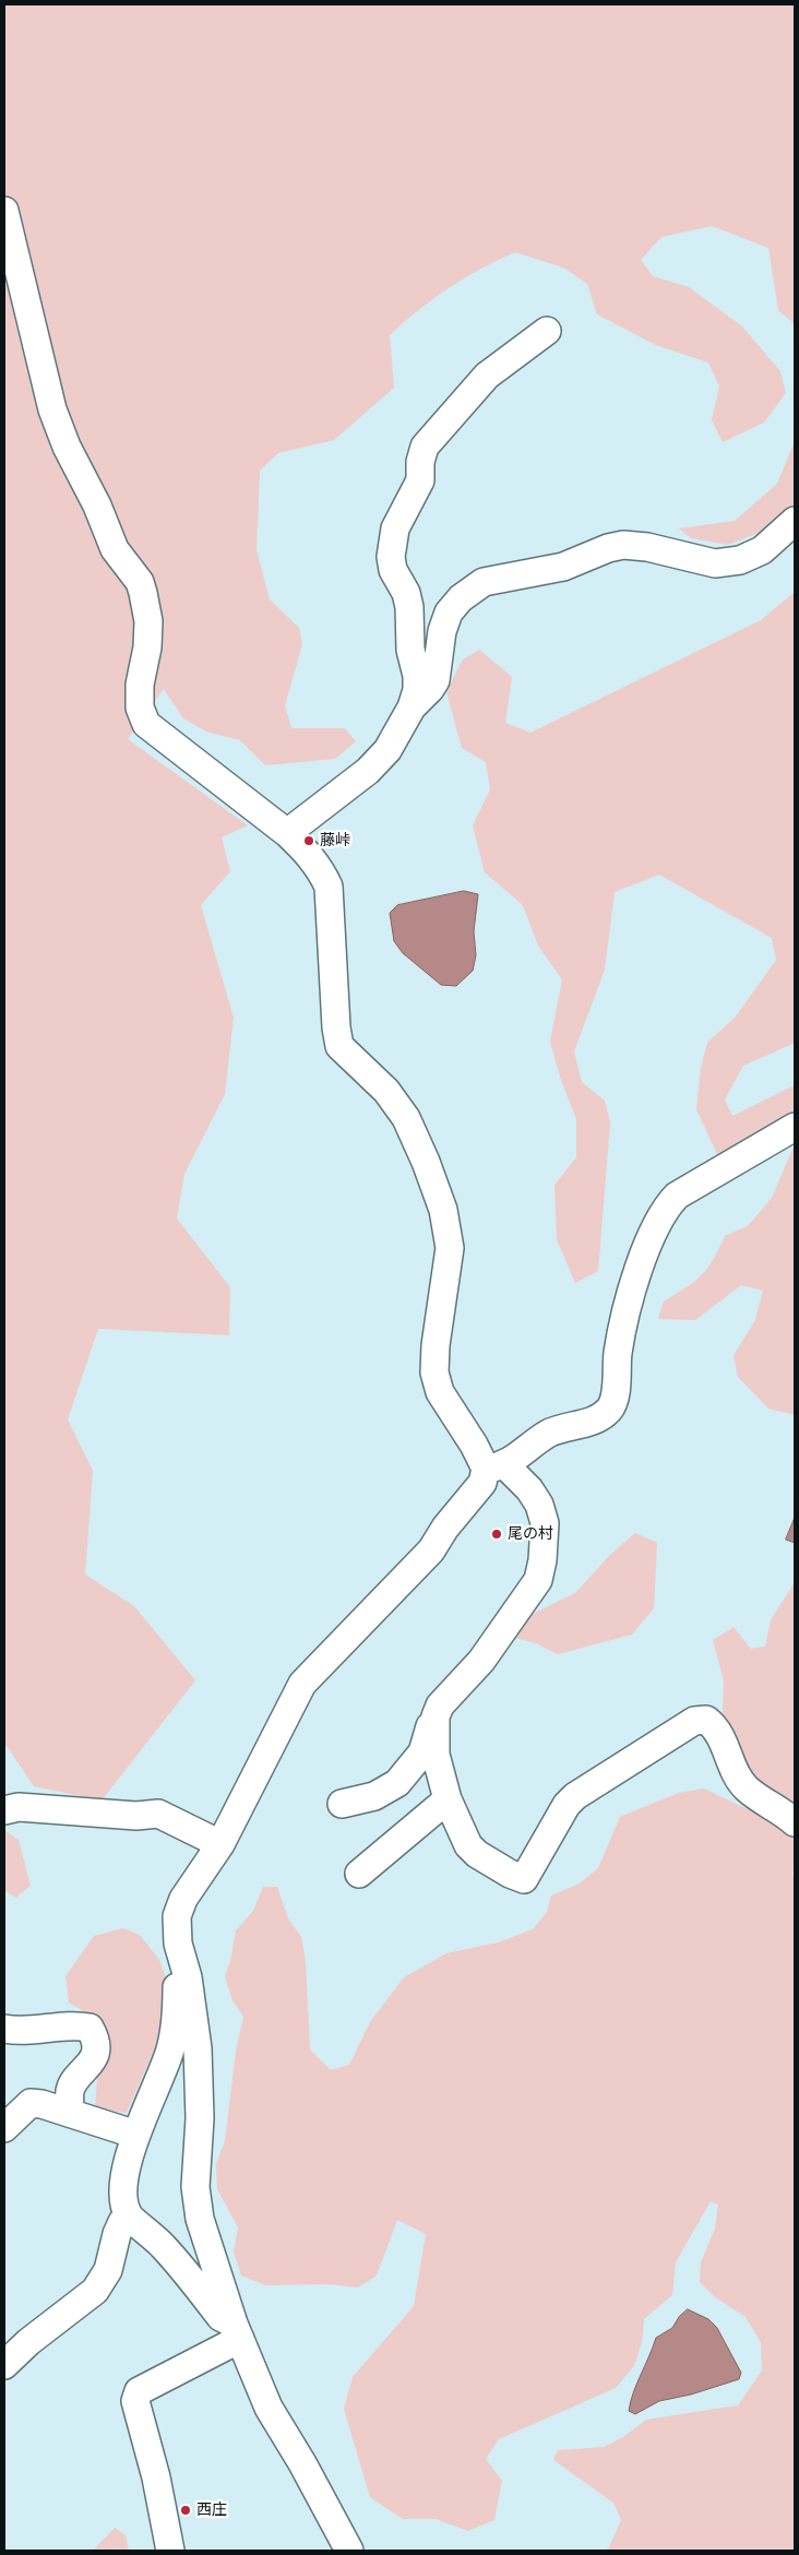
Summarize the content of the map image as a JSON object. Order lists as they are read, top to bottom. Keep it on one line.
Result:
{"places":["藤峠","尾の村","西庄"]}
